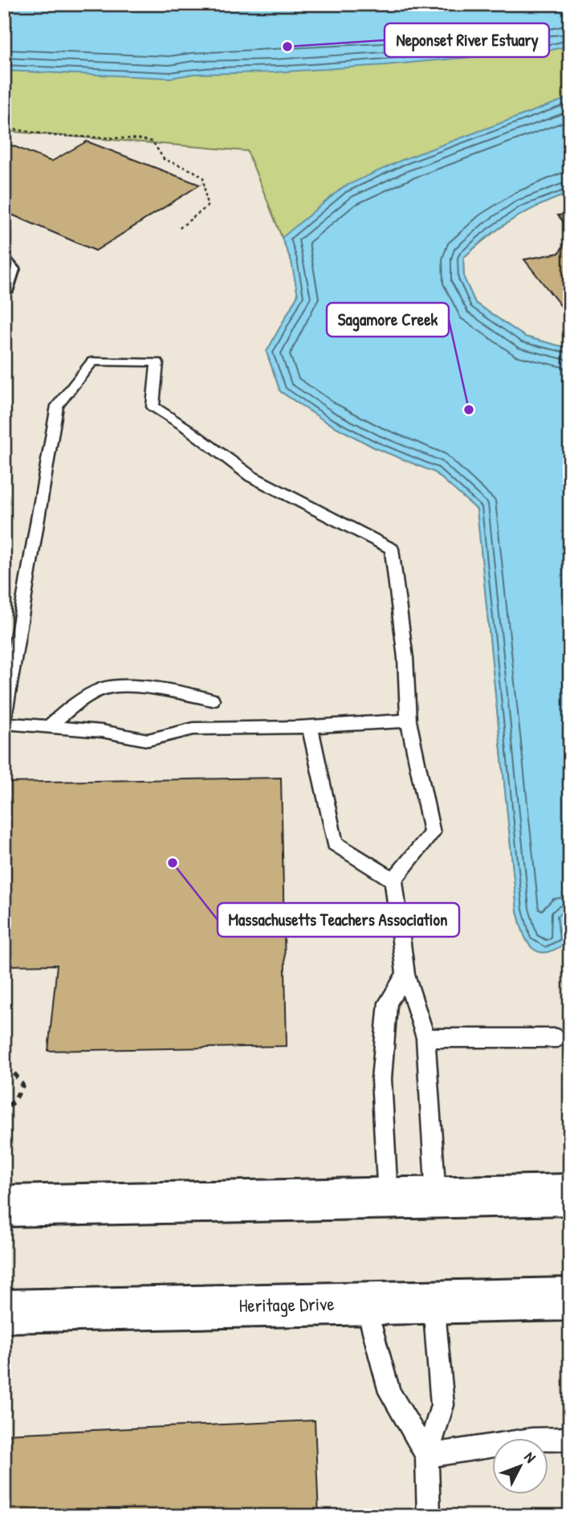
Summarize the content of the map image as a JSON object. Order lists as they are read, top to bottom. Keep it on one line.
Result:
{"streets":{"street":["Heritage Drive"]},"places":["Neponset River Estuary","Sagamore Creek","Massachusetts Teachers Association"],"north":"top right"}
